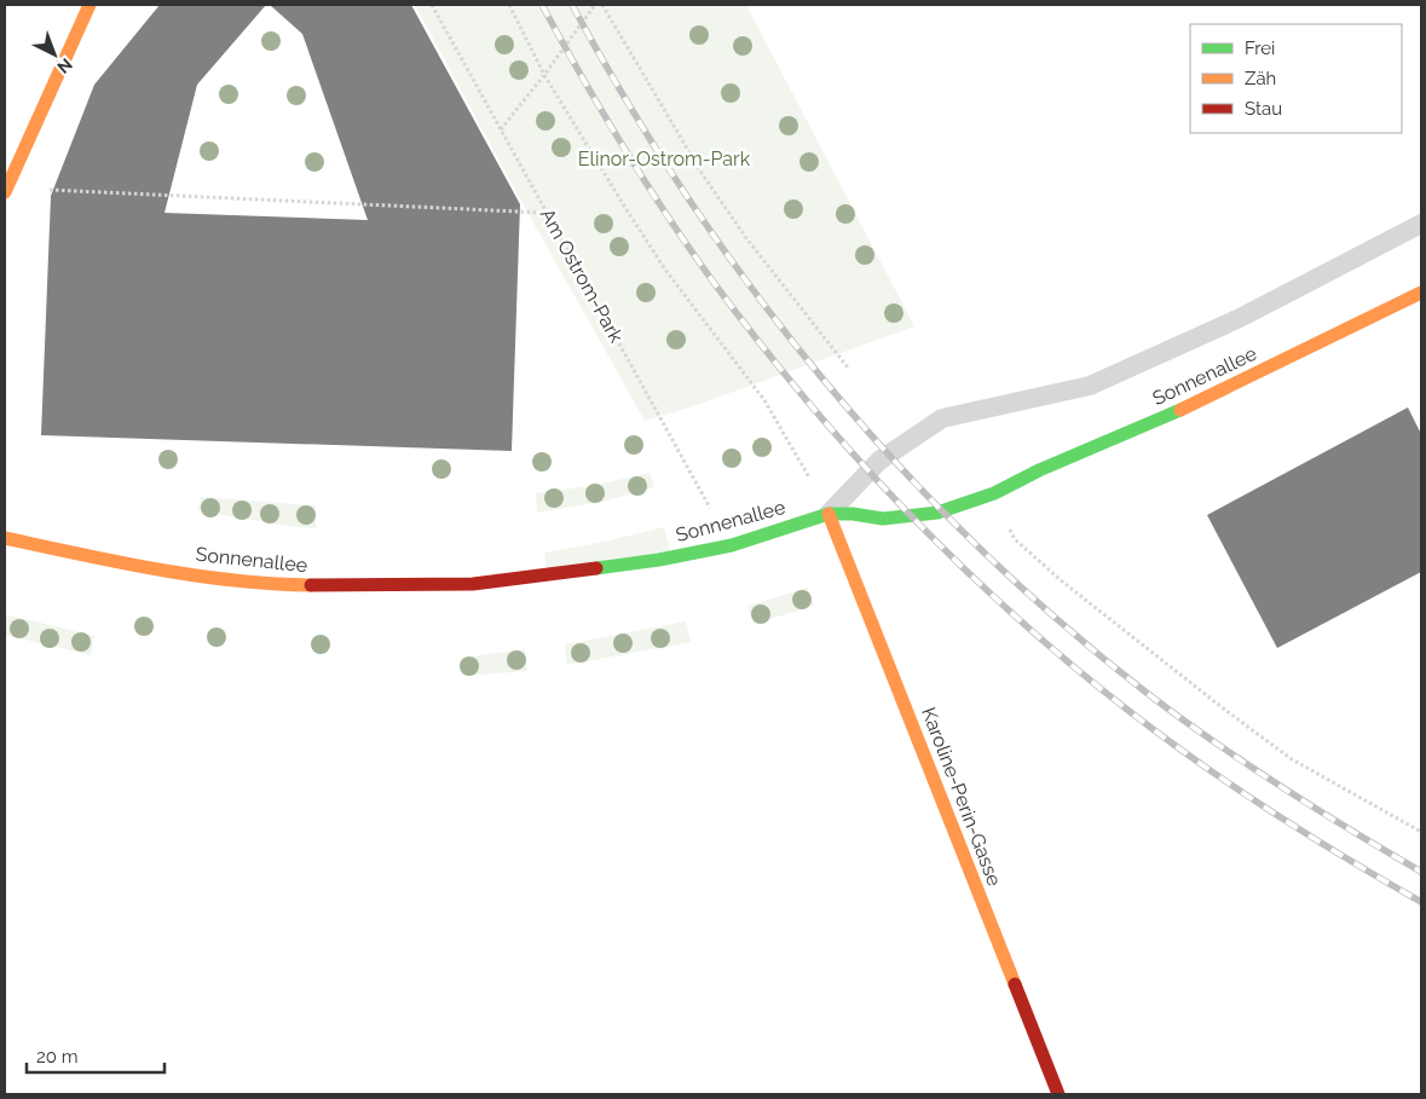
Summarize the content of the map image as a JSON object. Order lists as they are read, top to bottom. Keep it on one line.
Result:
{"streets":{"street":["Sonnenallee","Karoline-Perin-Gasse"],"path":["Am Ostrom-Park"]},"crossings":[["Am Ostrom-Park","Sonnenallee"],["Sonnenallee","Karoline-Perin-Gasse"]],"parks":["Elinor-Ostrom-Park"],"legend":["Frei","Zäh","Stau"],"scale_bar":"20 m","north":"bottom right"}
